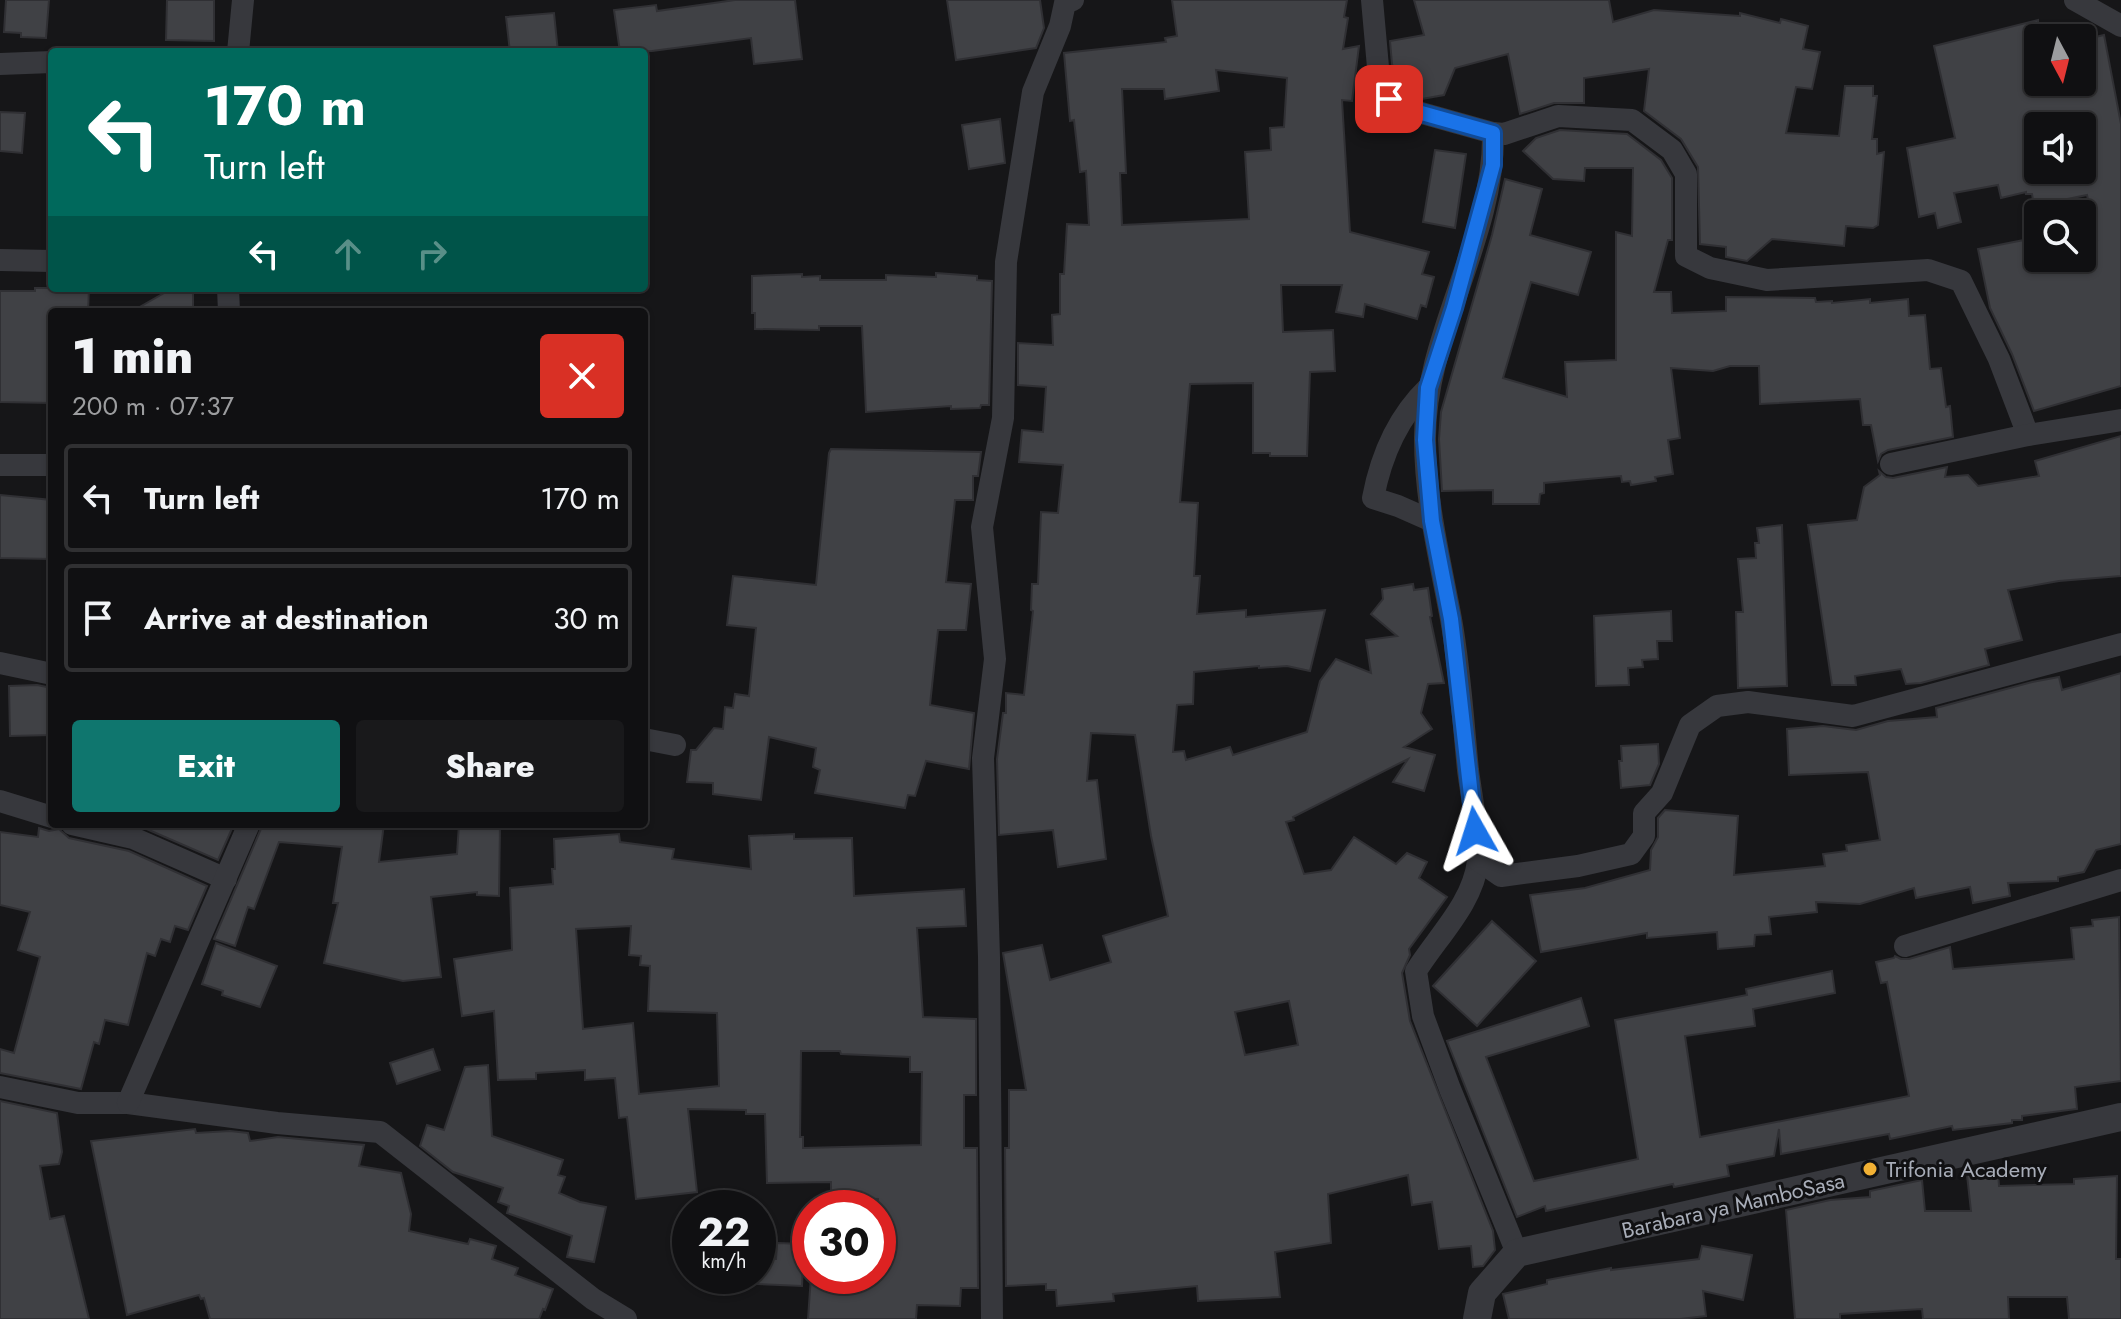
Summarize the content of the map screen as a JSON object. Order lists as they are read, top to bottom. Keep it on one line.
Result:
{"streets":{"street":["Barabara ya MamboSasa"]},"places":["Trifonia Academy"],"north":"bottom","page":{"turn":["170 m","Turn left"],"heading":["1 min","200 m · 07:37"],"list":[{"name":"Turn left","value":"170 m"},{"name":"Arrive at destination","value":"30 m"}],"buttons":["Exit","Share"],"speed":"22 km/h","limit":"30"}}
